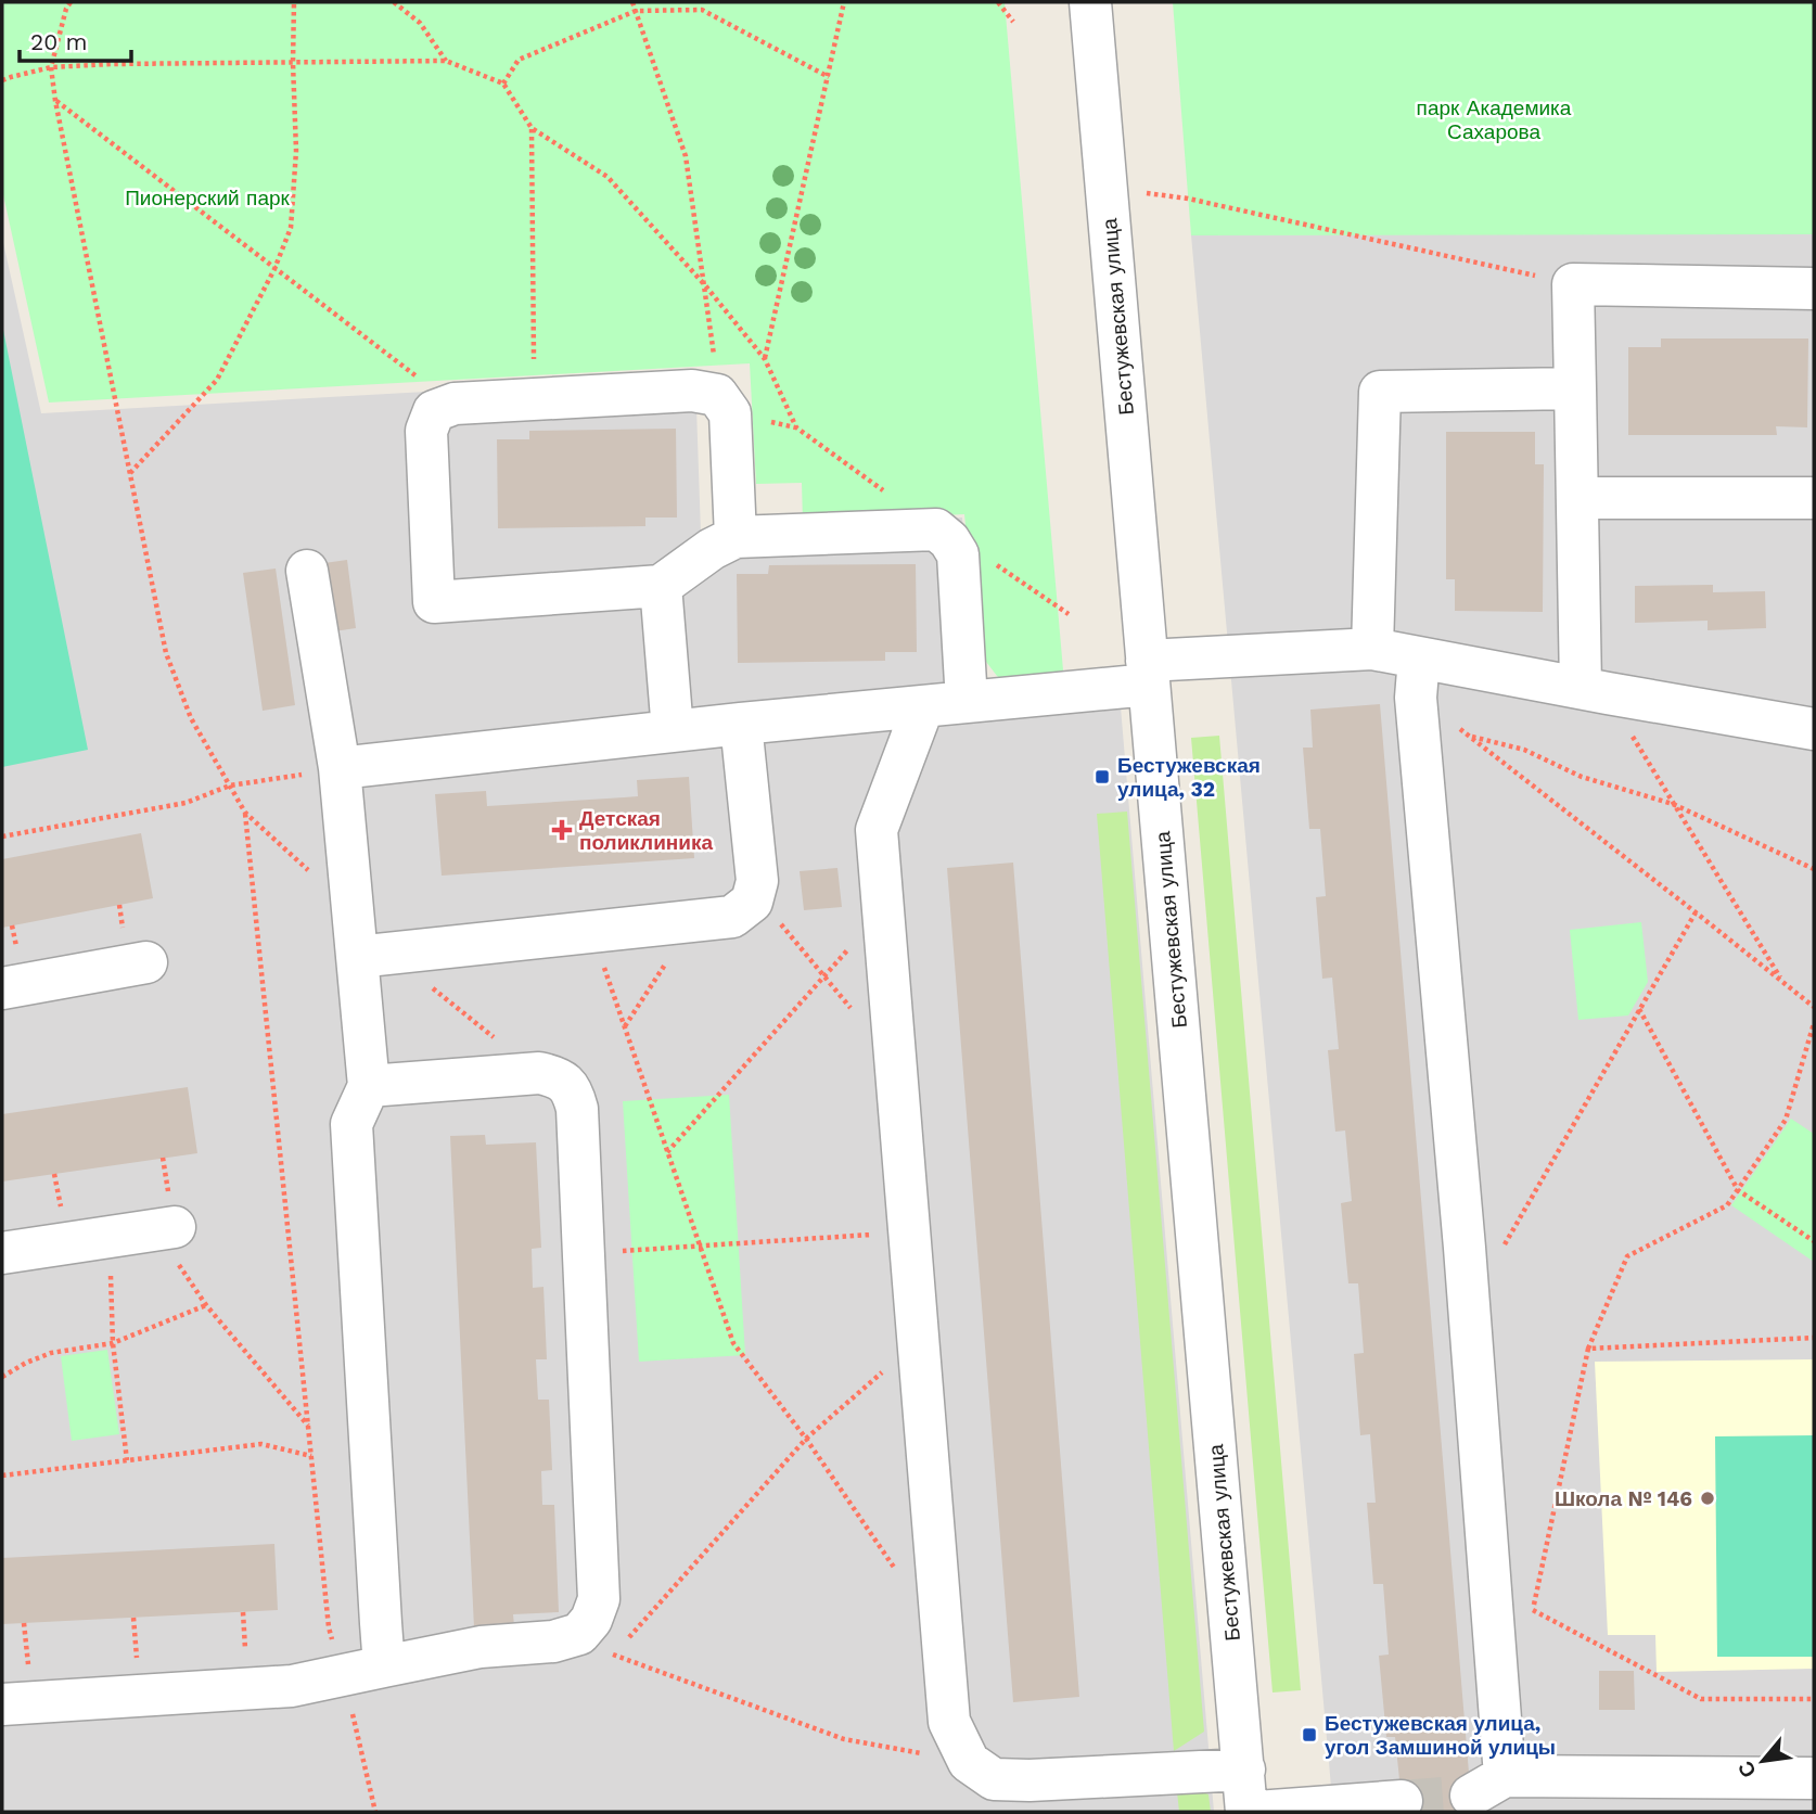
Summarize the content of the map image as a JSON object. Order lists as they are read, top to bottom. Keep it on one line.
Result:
{"streets":{"street":["Бестужевская улица"]},"parks":["парк Академика Сахарова","Пионерский парк"],"places":{"transit":["Бестужевская улица, 32","Бестужевская улица, угол Замшиной улицы"],"health":["Детская поликлиника"],"other":["Школа № 146"]},"scale_bar":"20 m","north":"bottom left"}
